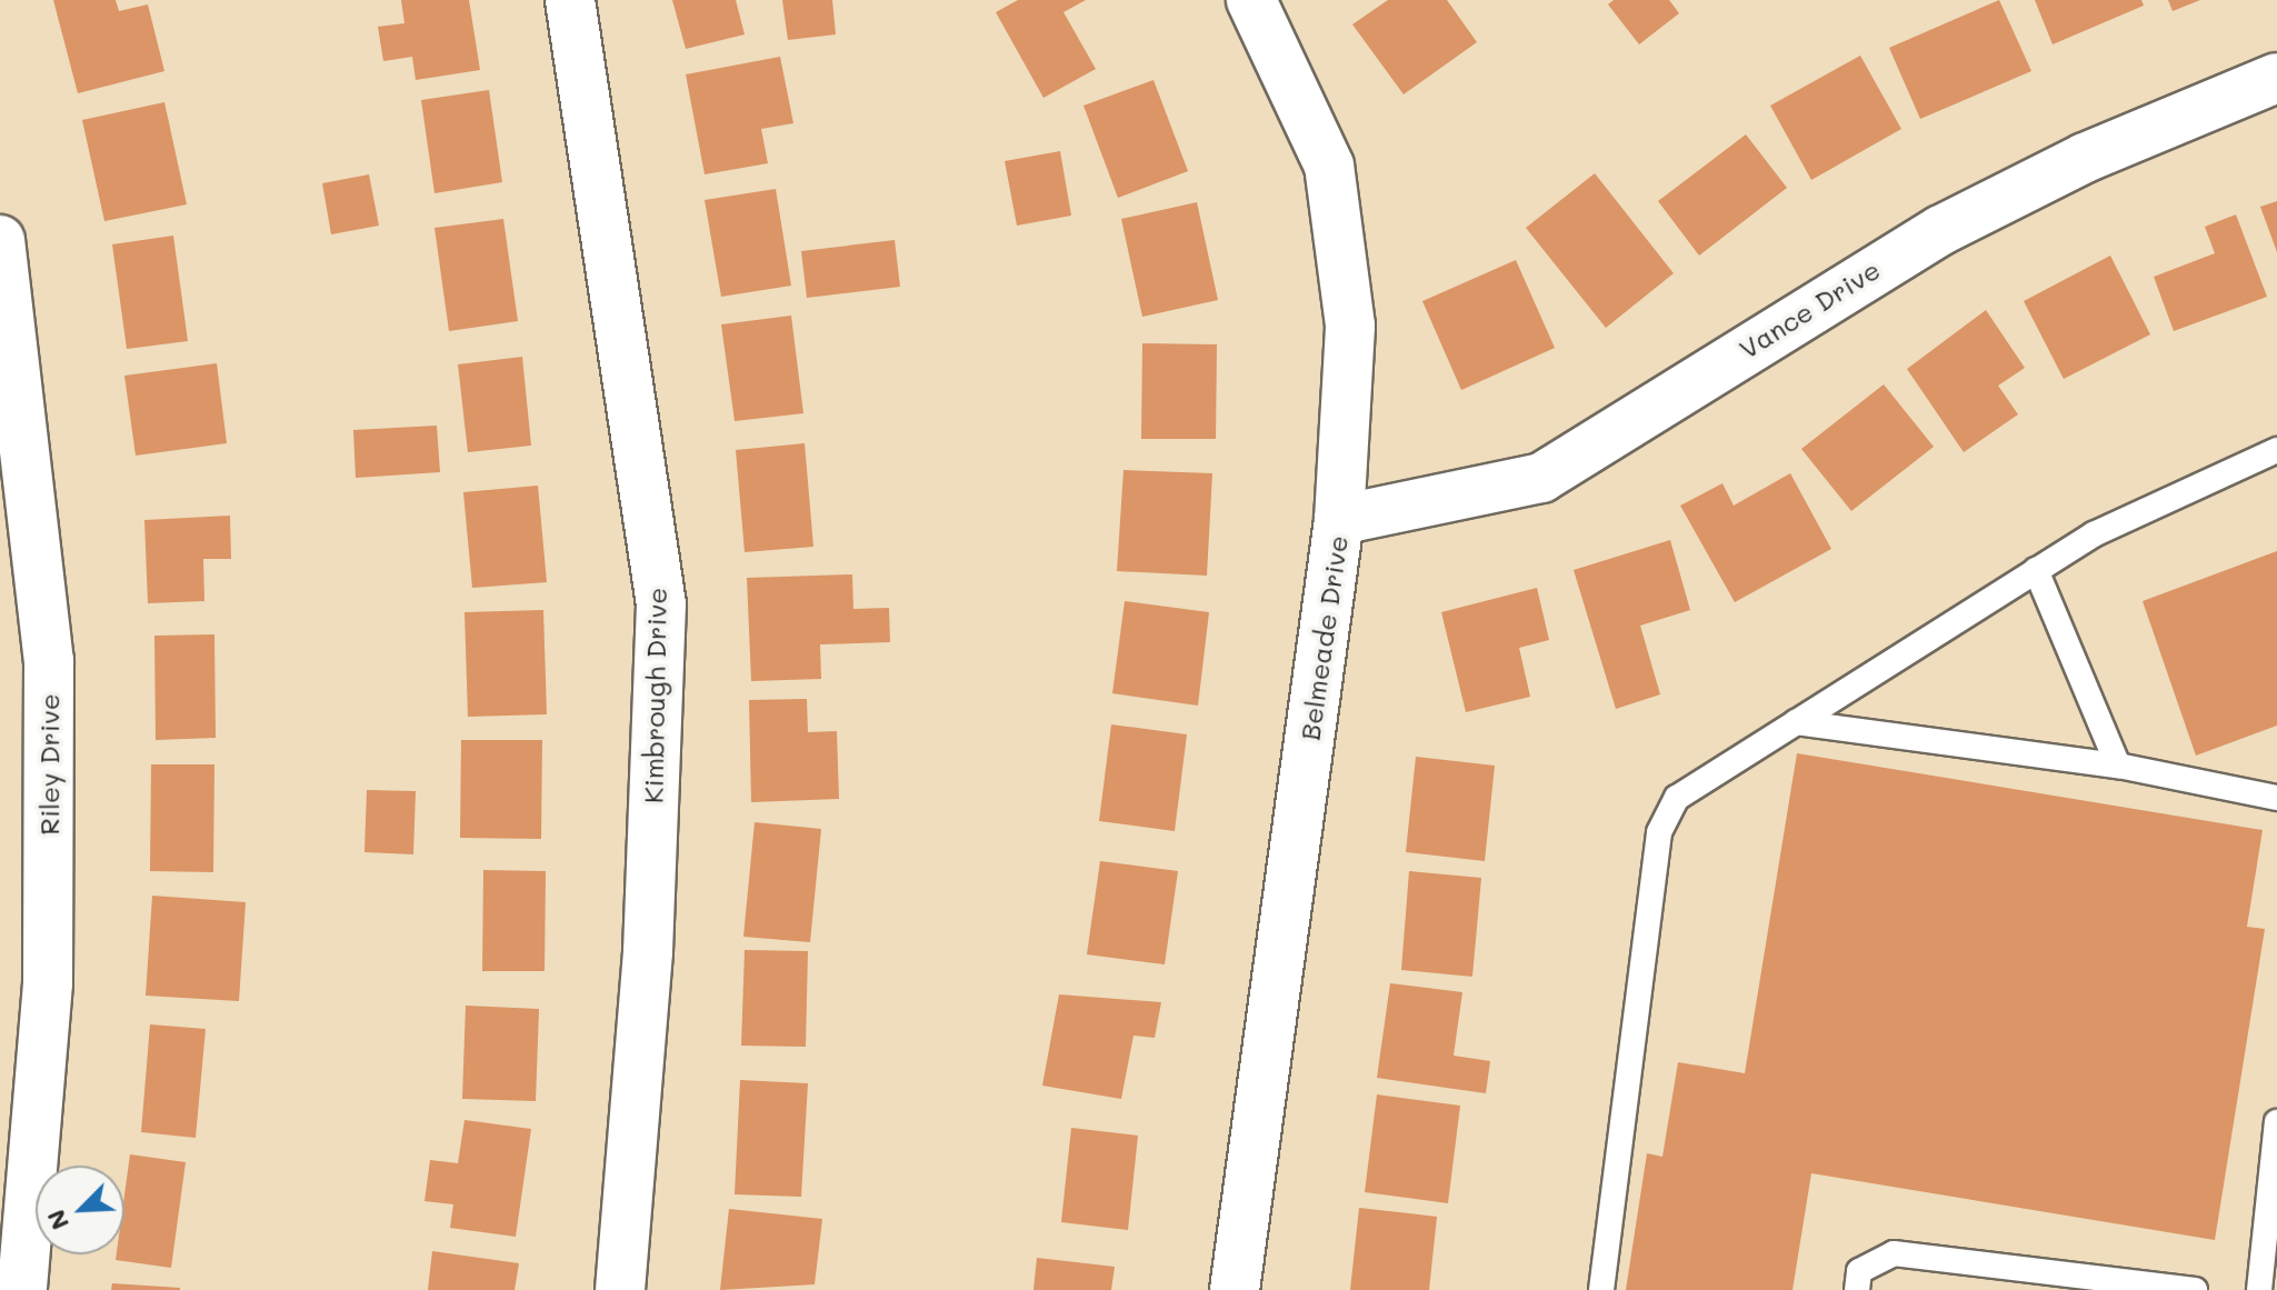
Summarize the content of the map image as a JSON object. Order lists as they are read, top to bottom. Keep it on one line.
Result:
{"streets":{"street":["Vance Drive","Belmeade Drive","Kimbrough Drive","Riley Drive"]},"crossings":[["Vance Drive","Belmeade Drive"]],"north":"bottom left"}
